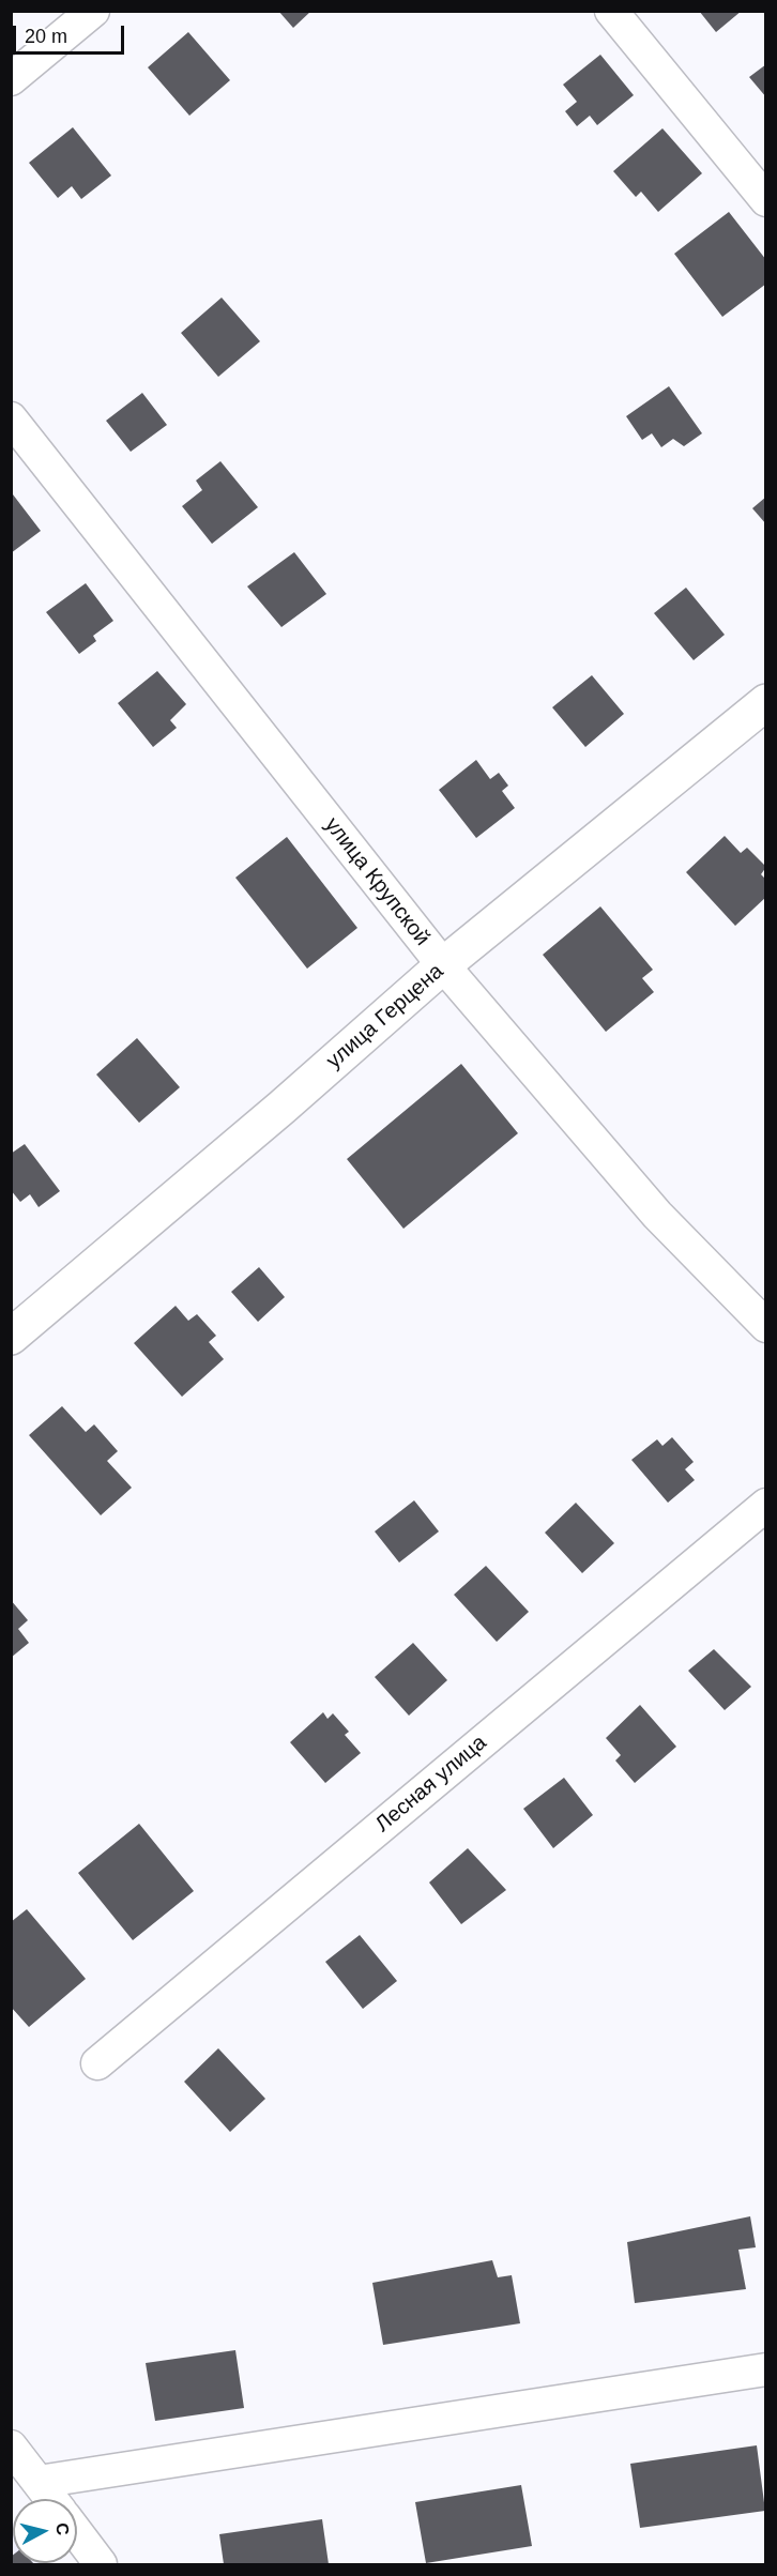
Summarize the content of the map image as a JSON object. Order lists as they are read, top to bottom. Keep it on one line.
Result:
{"streets":{"street":["улица Крупской","улица Герцена","Лесная улица"]},"crossings":[["улица Крупской","улица Герцена"]],"scale_bar":"20 m","north":"right"}
